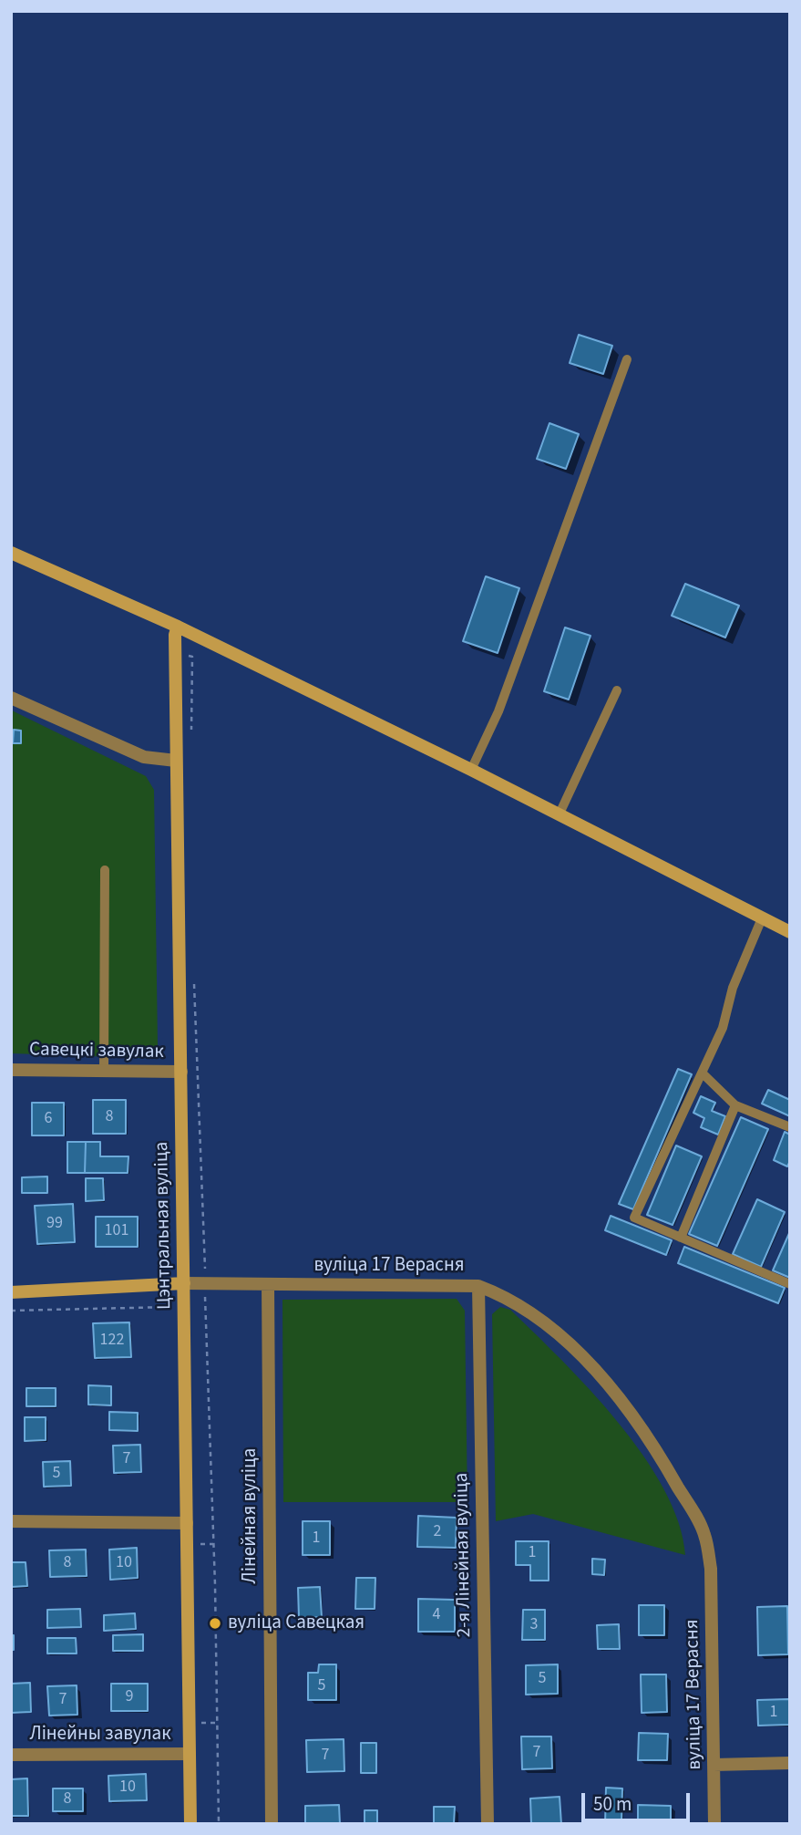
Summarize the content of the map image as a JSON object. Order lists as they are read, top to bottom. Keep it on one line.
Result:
{"streets":{"street":["Савецкі завулак","Цэнтральная вуліца","вуліца 17 Верасня","Лінейная вуліца","2-я Лінейная вуліца","Лінейны завулак"]},"crossings":[["Савецкі завулак","Цэнтральная вуліца"],["Цэнтральная вуліца","вуліца 17 Верасня"],["Цэнтральная вуліца","Лінейны завулак"],["вуліца 17 Верасня","Лінейная вуліца"],["вуліца 17 Верасня","2-я Лінейная вуліца"]],"places":["вуліца Савецкая"],"house_numbers":["8","6","99","101","122","7","5","2","1","1","8","10","4","3","5","5","9","7","1","7","7","10","8"],"scale_bar":"50 m"}
